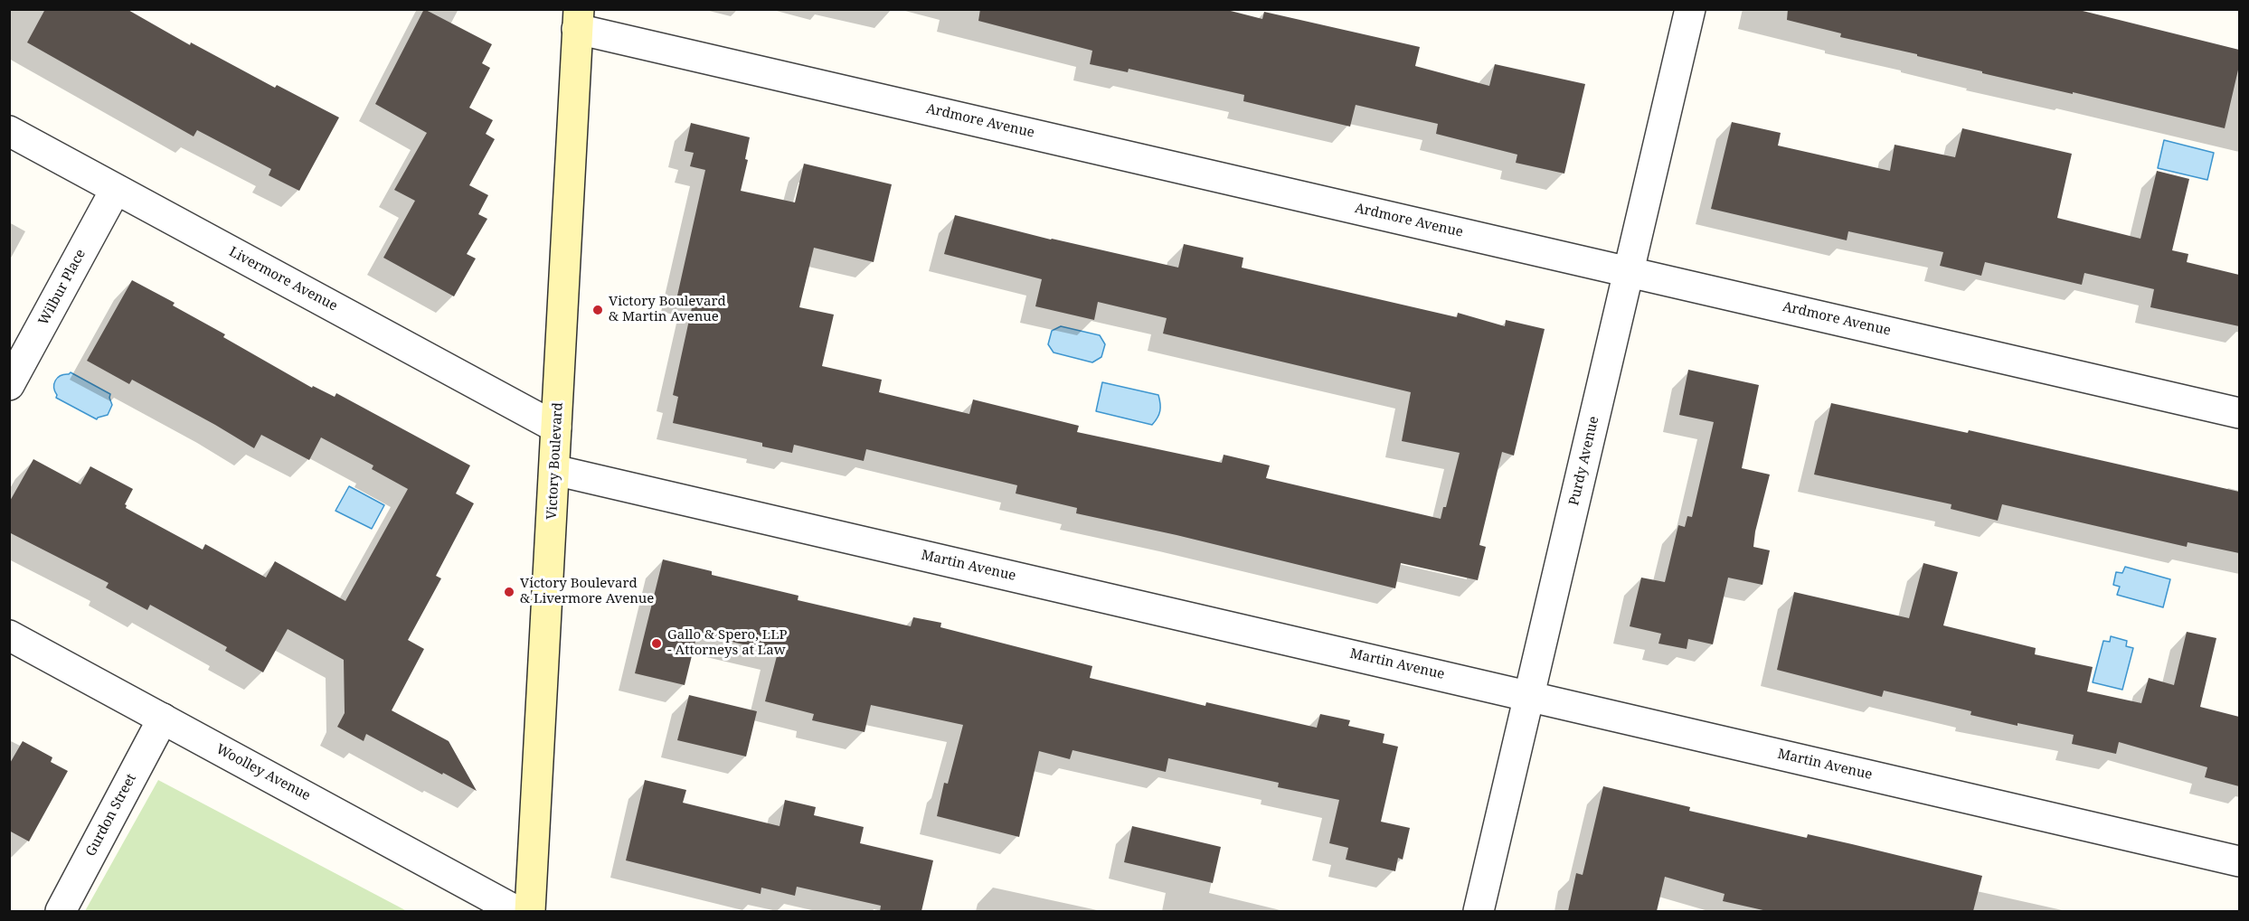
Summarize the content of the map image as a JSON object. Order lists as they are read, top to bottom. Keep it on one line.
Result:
{"streets":{"main road":["Victory Boulevard"],"street":["Ardmore Avenue","Livermore Avenue","Wilbur Place","Purdy Avenue","Martin Avenue","Woolley Avenue","Gurdon Street"]},"crossings":[["Ardmore Avenue","Victory Boulevard"],["Ardmore Avenue","Purdy Avenue"],["Livermore Avenue","Wilbur Place"],["Livermore Avenue","Victory Boulevard"],["Victory Boulevard","Martin Avenue"],["Purdy Avenue","Martin Avenue"],["Woolley Avenue","Gurdon Street"]],"places":["Victory Boulevard & Martin Avenue","Victory Boulevard & Livermore Avenue","Gallo & Spero, LLP - Attorneys at Law"]}
